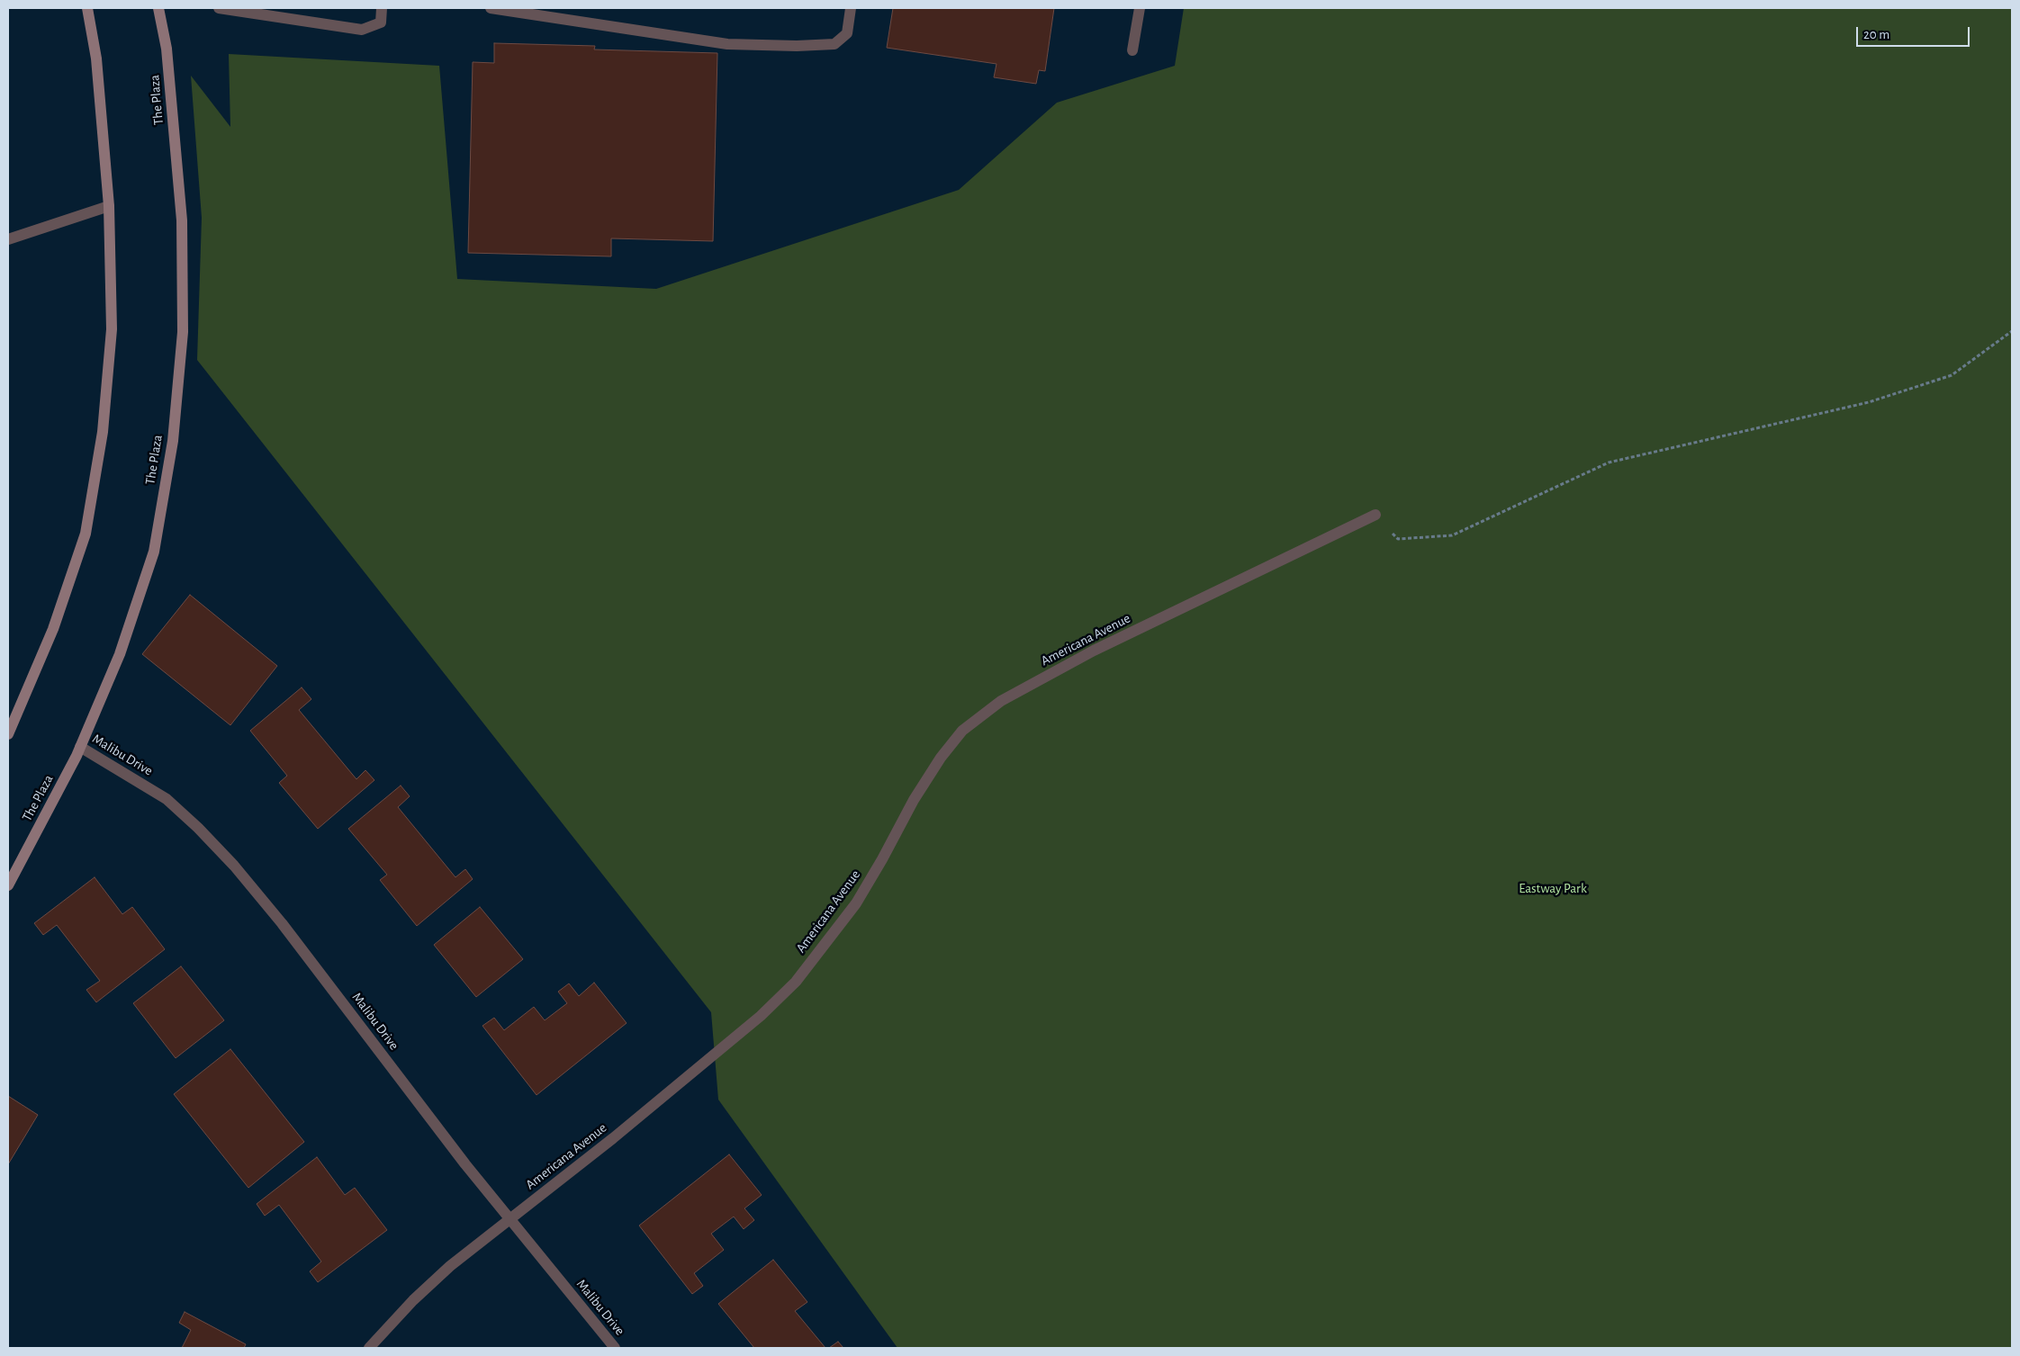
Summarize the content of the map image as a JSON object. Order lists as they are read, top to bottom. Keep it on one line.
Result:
{"streets":{"main road":["The Plaza"],"street":["Americana Avenue","Malibu Drive"]},"crossings":[["The Plaza","Malibu Drive"],["Americana Avenue","Malibu Drive"]],"parks":["Eastway Park"],"scale_bar":"20 m"}
